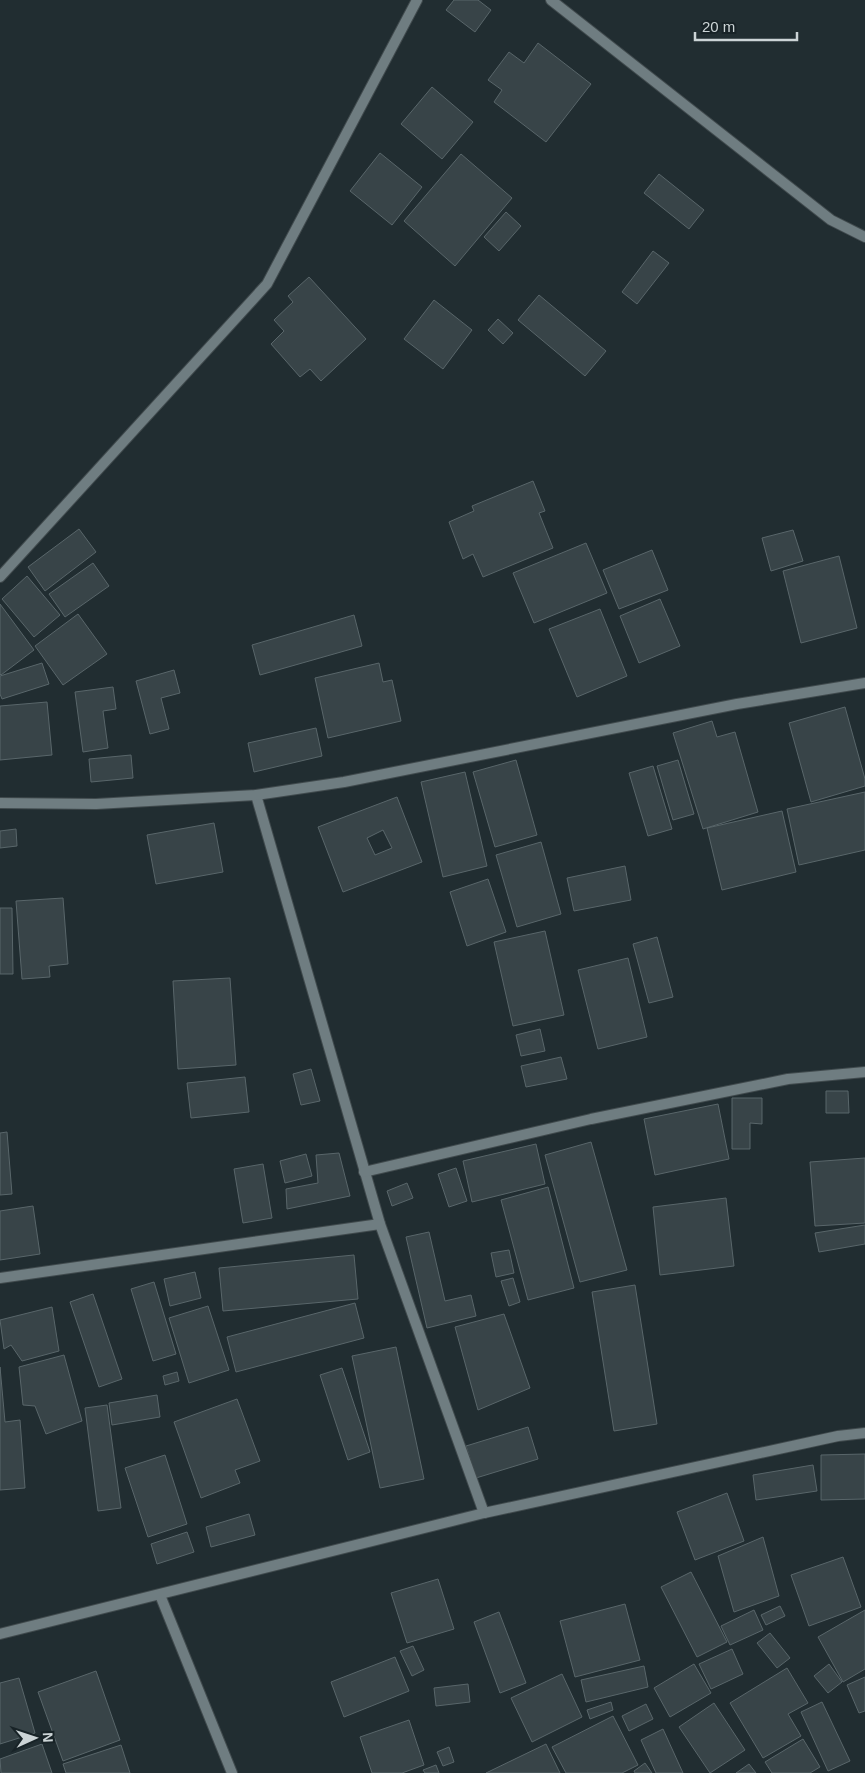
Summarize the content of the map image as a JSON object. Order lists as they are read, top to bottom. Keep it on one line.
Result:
{"scale_bar":"20 m","north":"right"}
